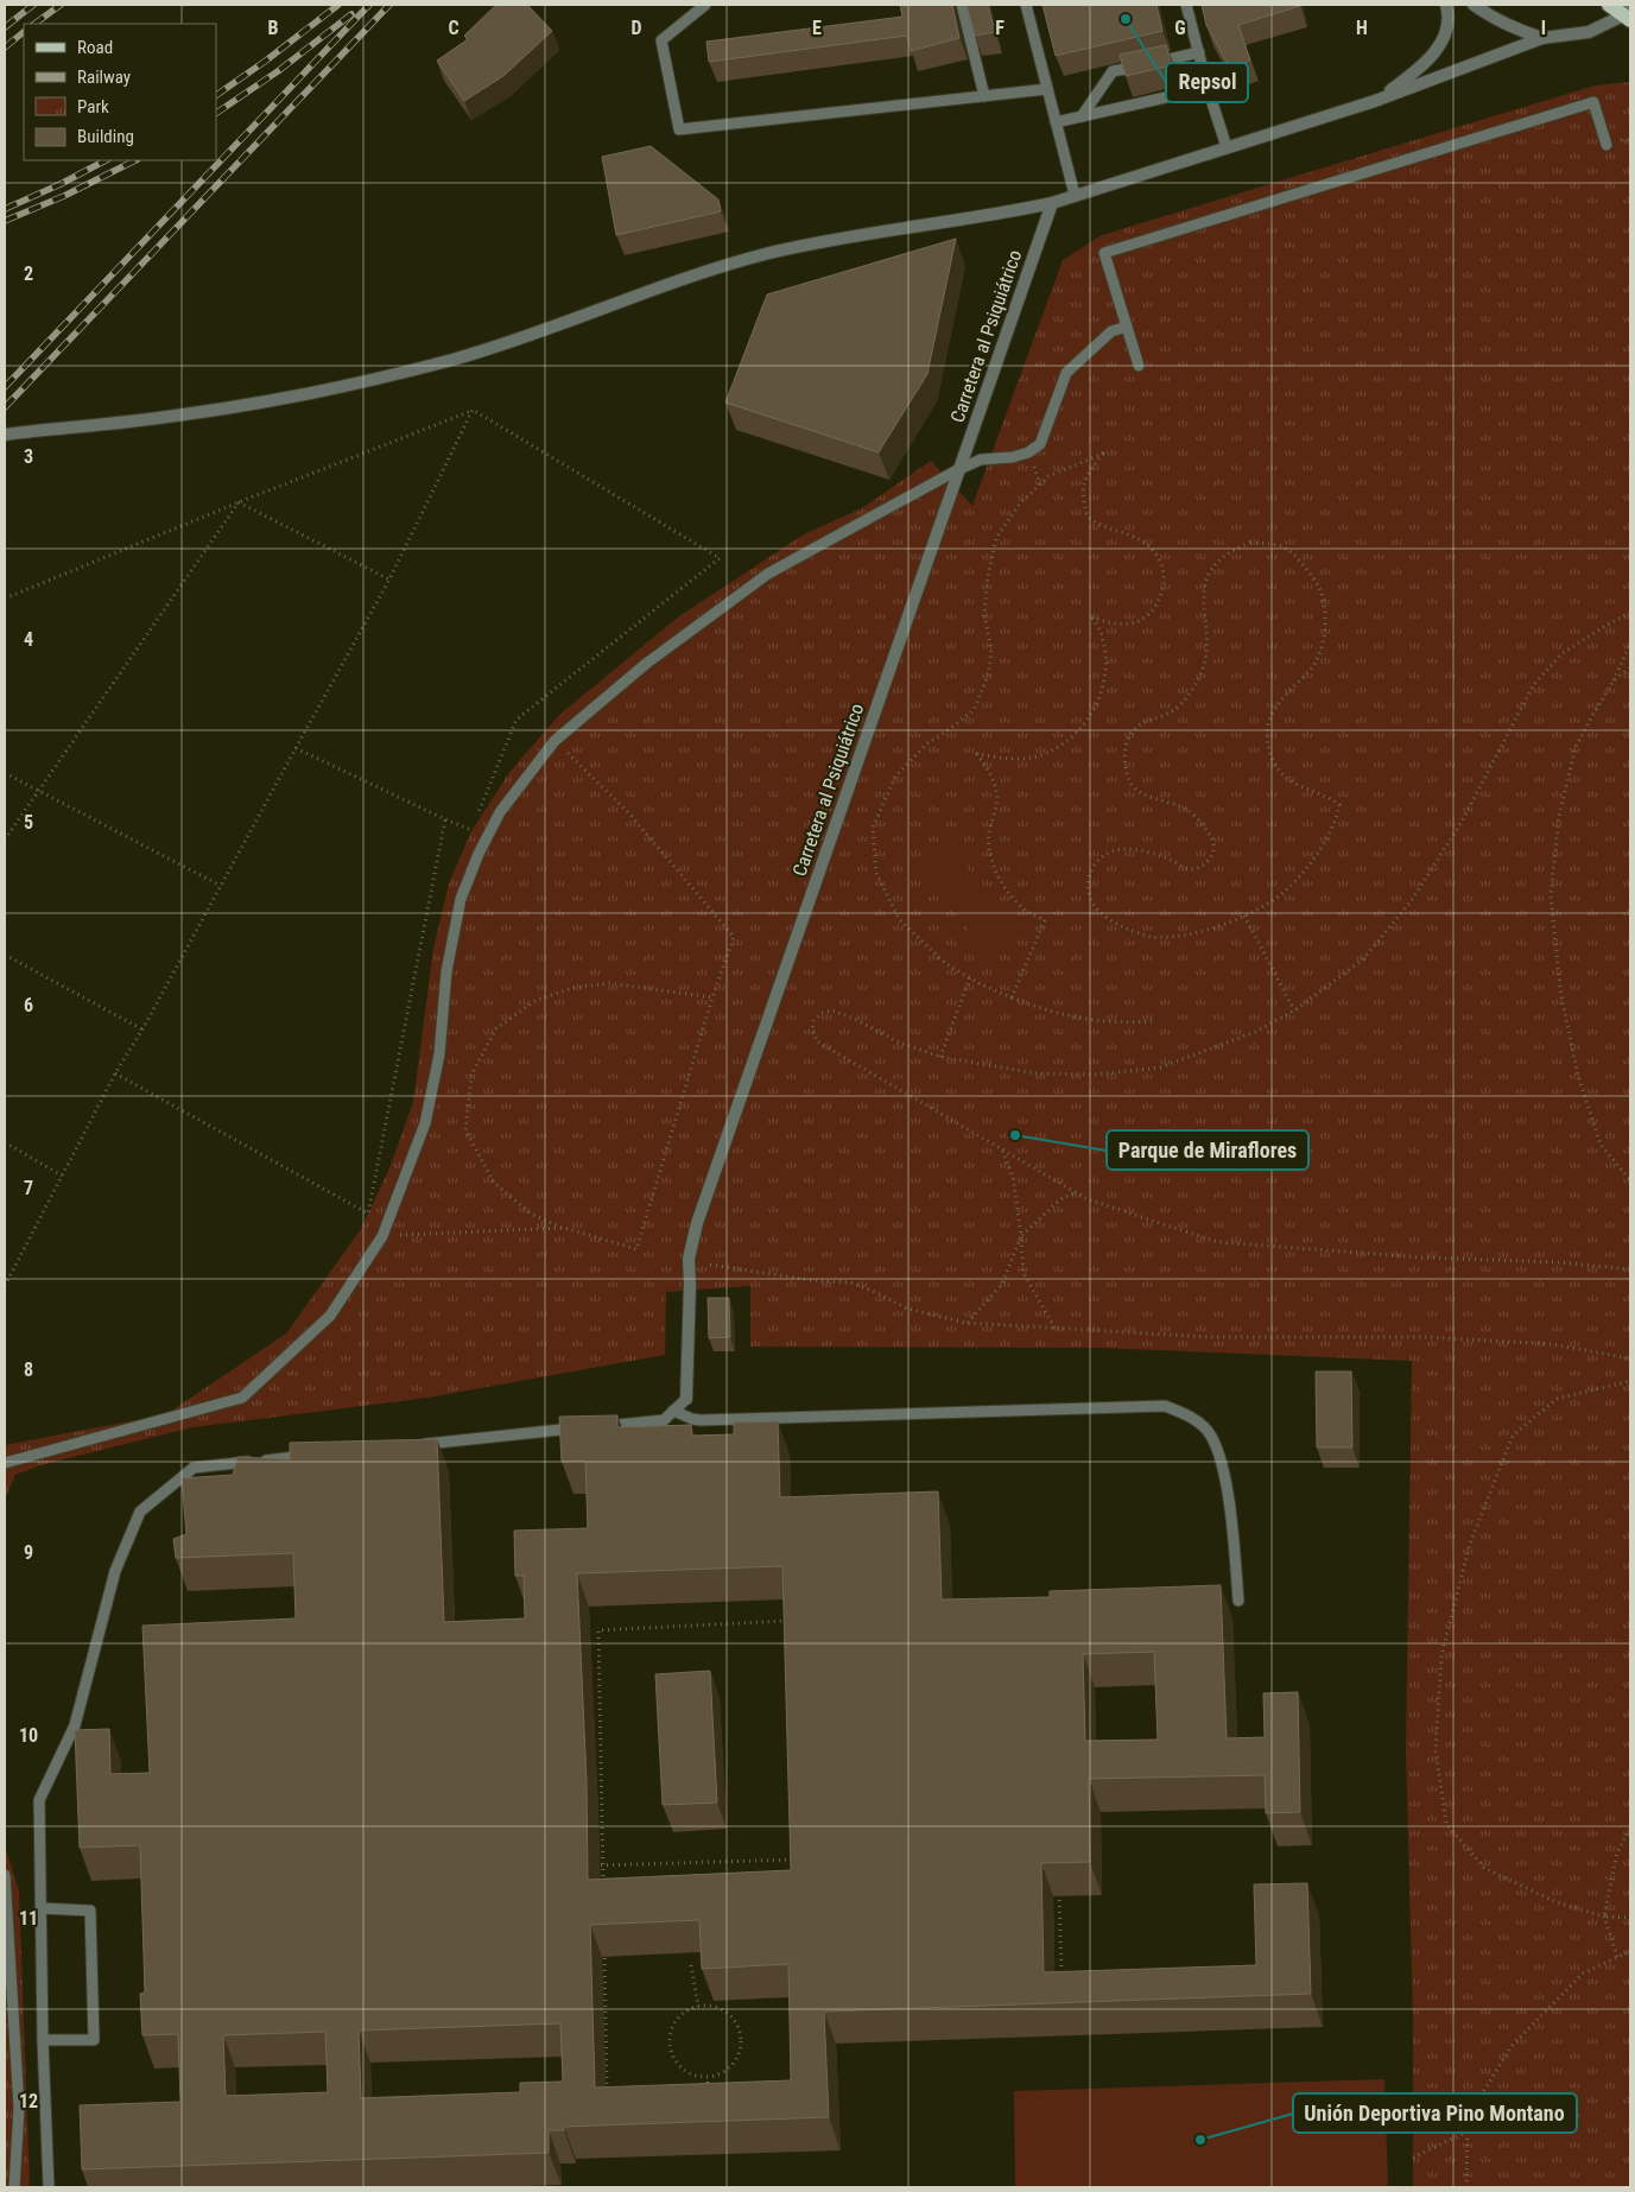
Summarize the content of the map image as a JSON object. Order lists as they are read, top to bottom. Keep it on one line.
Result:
{"streets":{"street":["Carretera al Psiquiátrico"]},"places":["Repsol","Parque de Miraflores","Unión Deportiva Pino Montano"],"legend":["Road","Railway","Park","Building"],"grid":{"columns":["B","C","D","E","F","G","H","I"],"rows":["2","3","4","5","6","7","8","9","10","11","12"]}}
